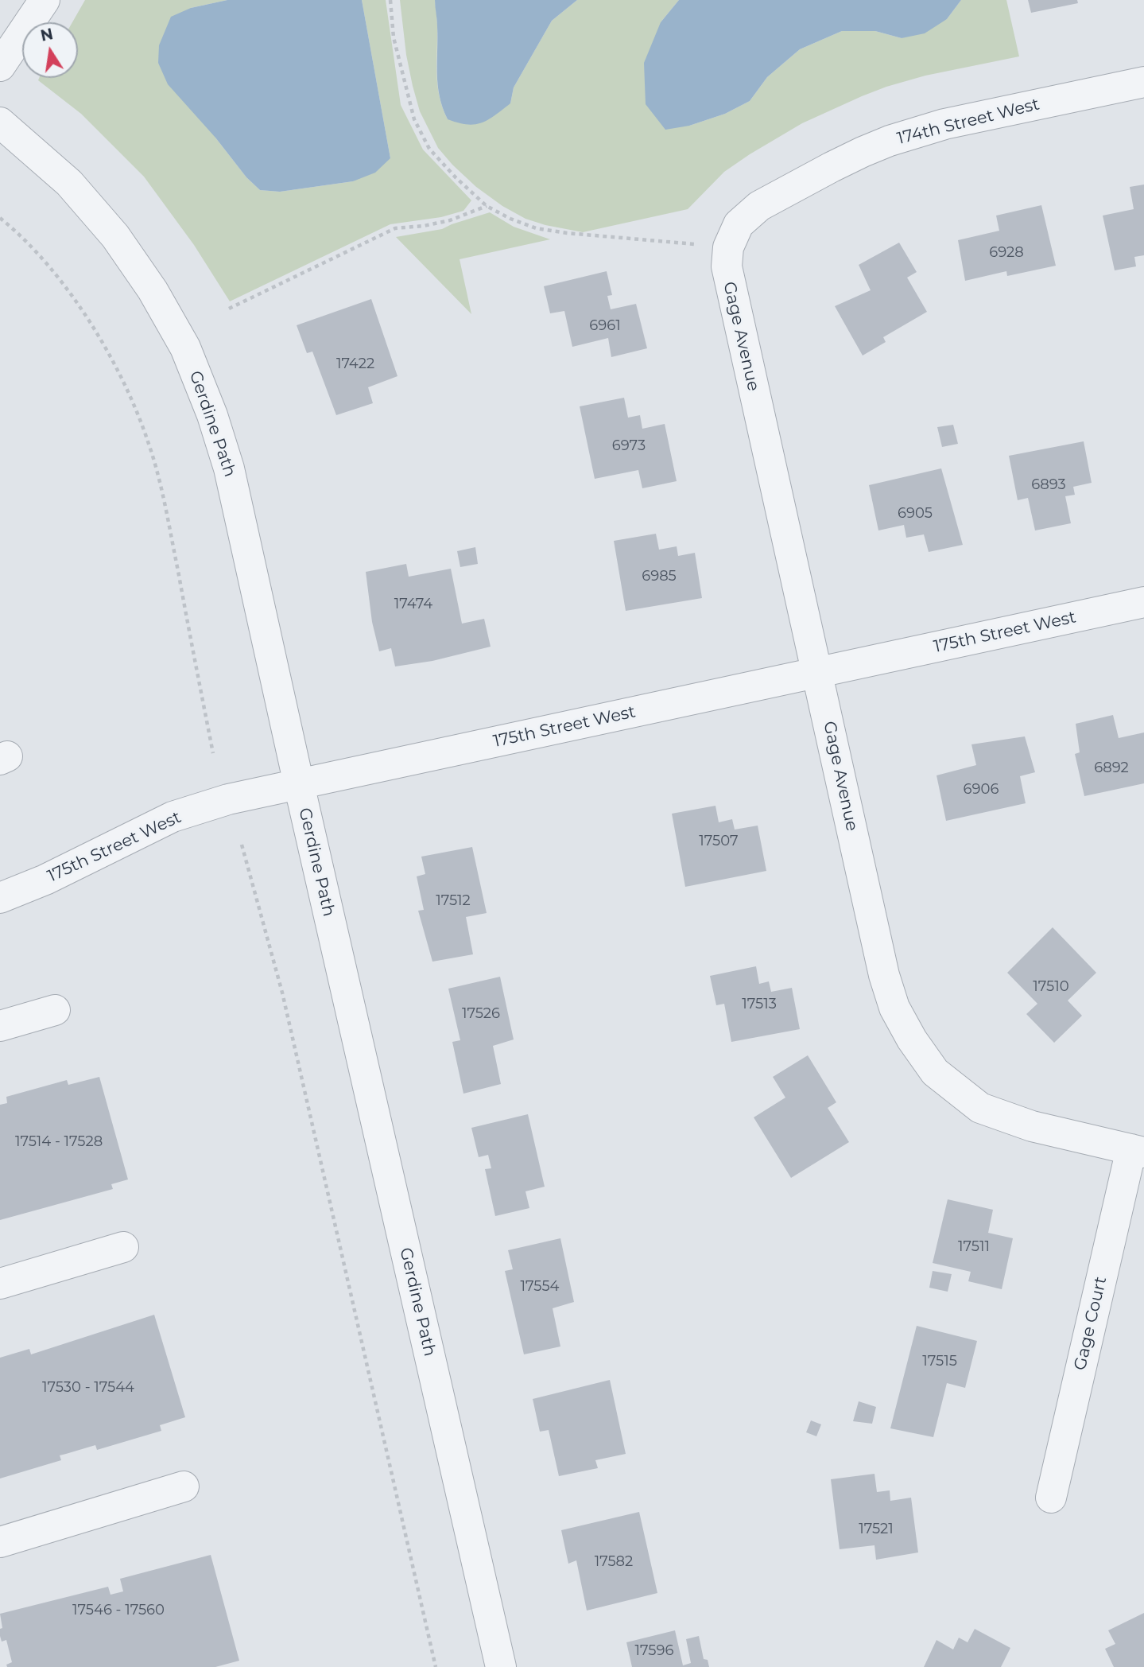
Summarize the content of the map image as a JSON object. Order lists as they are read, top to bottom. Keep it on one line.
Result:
{"streets":{"street":["174th Street West","Gage Avenue","Gerdine Path","175th Street West","Gage Court"]},"crossings":[["174th Street West","Gage Avenue"],["Gage Avenue","175th Street West"],["Gage Avenue","Gage Court"],["Gerdine Path","175th Street West"]],"house_numbers":["6928","6961","17422","6973","6893","6905","6985","17474","6892","6906","17507","17512","17510","17513","17526","17514 - 17528","17511","17554","17515","17530 - 17544","17521","17582","17546 - 17560","17596"],"north":"top"}
